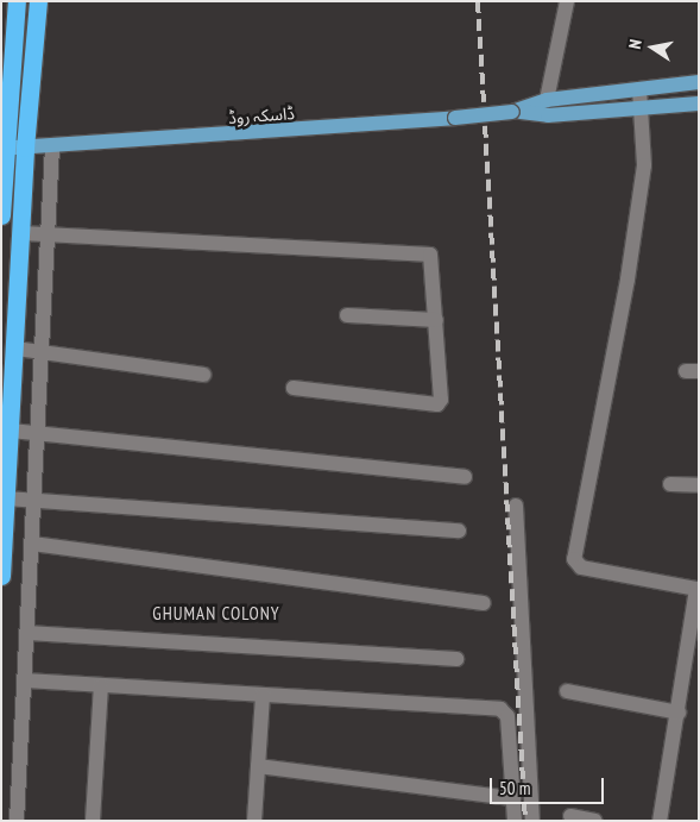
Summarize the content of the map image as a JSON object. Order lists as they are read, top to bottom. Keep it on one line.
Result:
{"streets":{"main road":["ڈاسکہ روڈ"]},"districts":["GHUMAN COLONY"],"scale_bar":"50 m","north":"left"}
